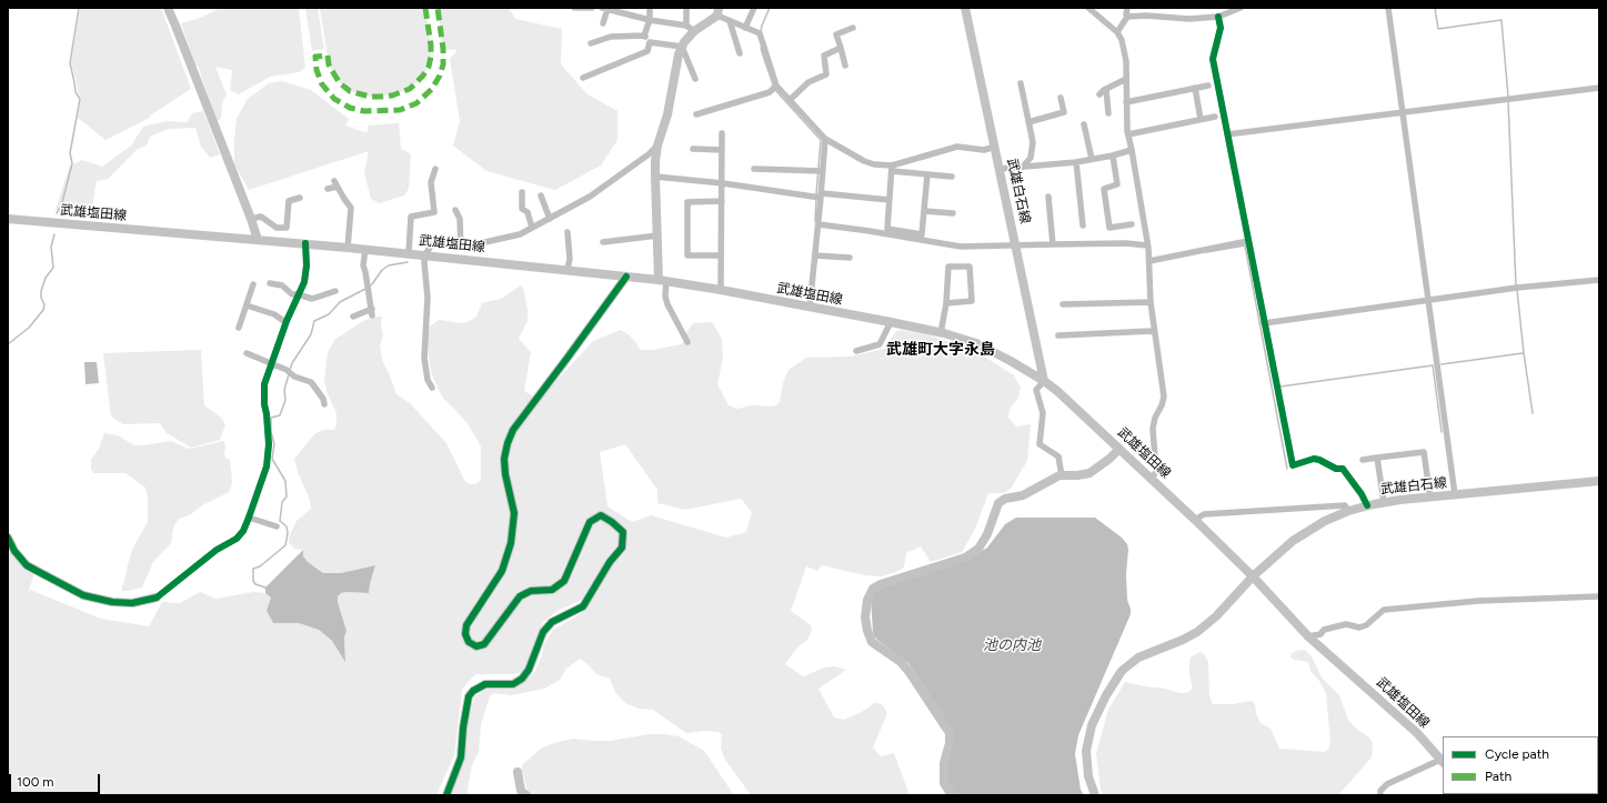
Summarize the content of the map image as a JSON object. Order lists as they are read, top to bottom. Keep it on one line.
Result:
{"streets":{"street":["武雄白石線","武雄塩田線"]},"crossings":[["武雄白石線","武雄塩田線"]],"districts":["武雄町大字永島"],"water":["池の内池"],"legend":["Cycle path","Path"],"scale_bar":"100 m"}
